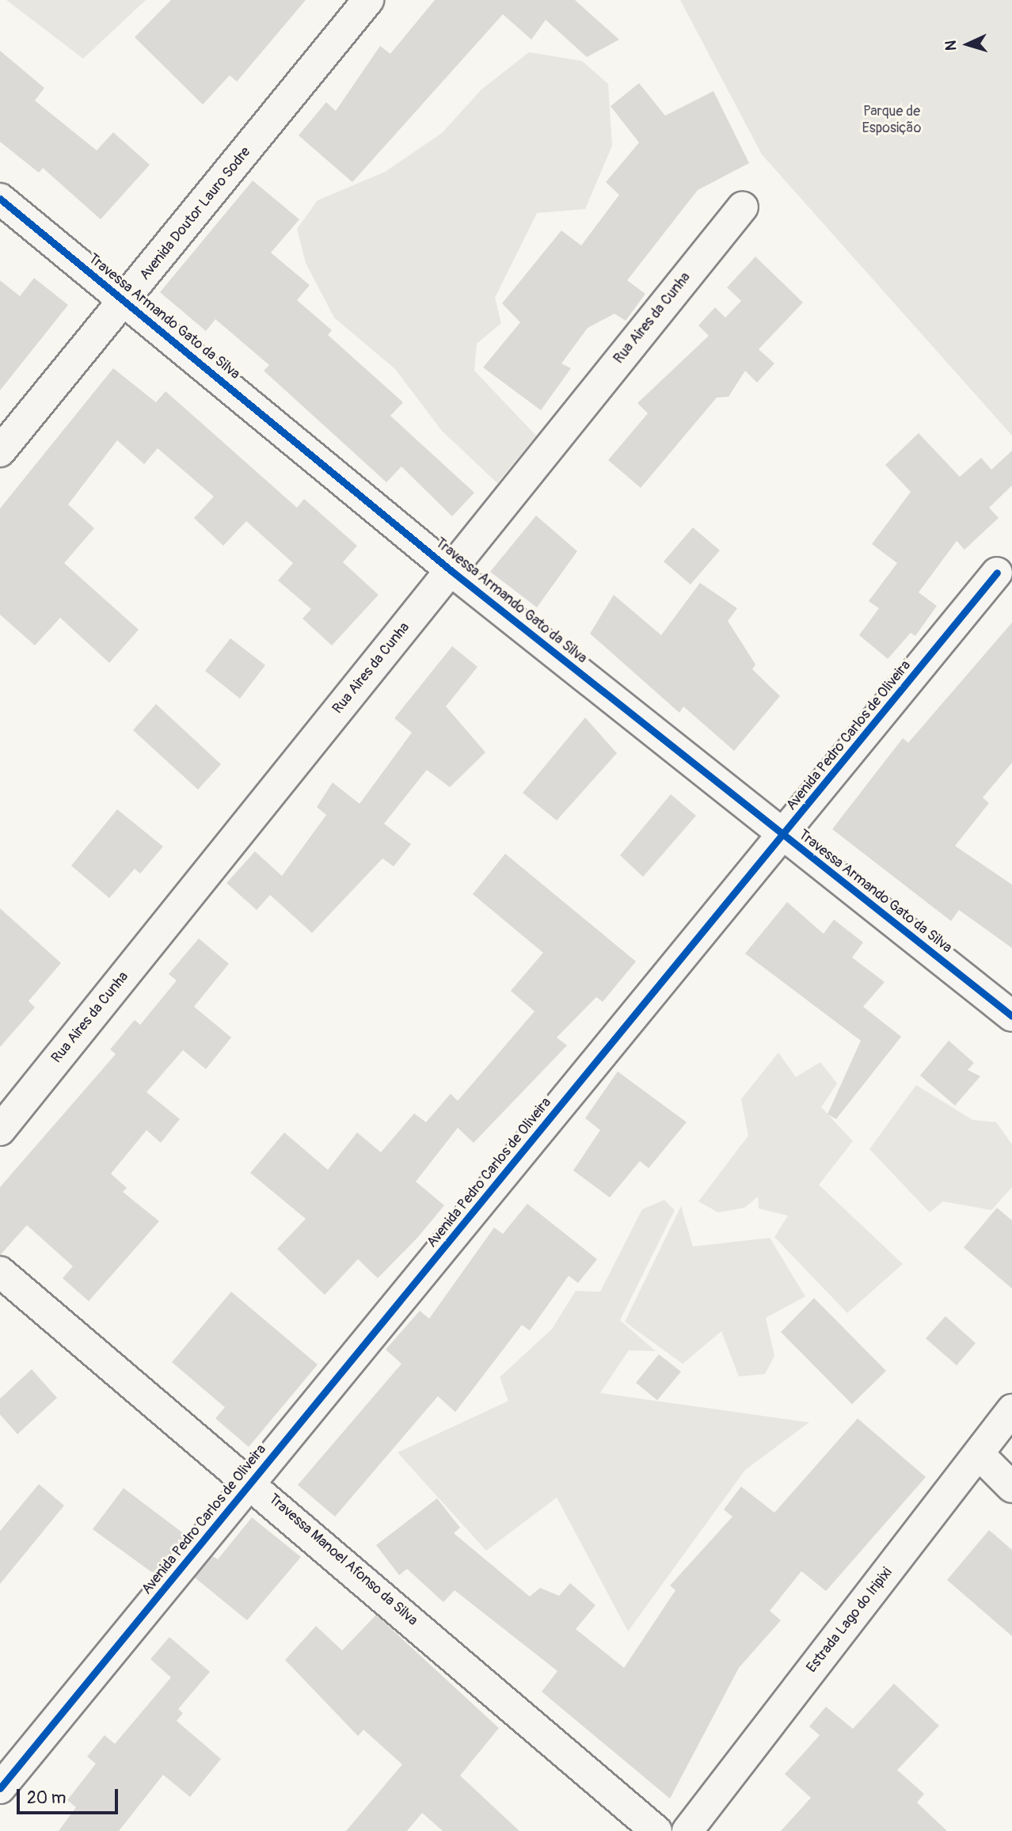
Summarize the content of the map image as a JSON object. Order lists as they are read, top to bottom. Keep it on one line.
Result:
{"streets":{"street":["Avenida Doutor Lauro Sodre","Travessa Armando Gato da Silva","Rua Aires da Cunha","Avenida Pedro Carlos de Oliveira","Travessa Manoel Afonso da Silva","Estrada Lago do Iripixi"]},"crossings":[["Avenida Doutor Lauro Sodre","Travessa Armando Gato da Silva"],["Travessa Armando Gato da Silva","Rua Aires da Cunha"],["Travessa Armando Gato da Silva","Avenida Pedro Carlos de Oliveira"],["Avenida Pedro Carlos de Oliveira","Travessa Manoel Afonso da Silva"]],"parks":["Parque de Esposição"],"scale_bar":"20 m","north":"left"}
